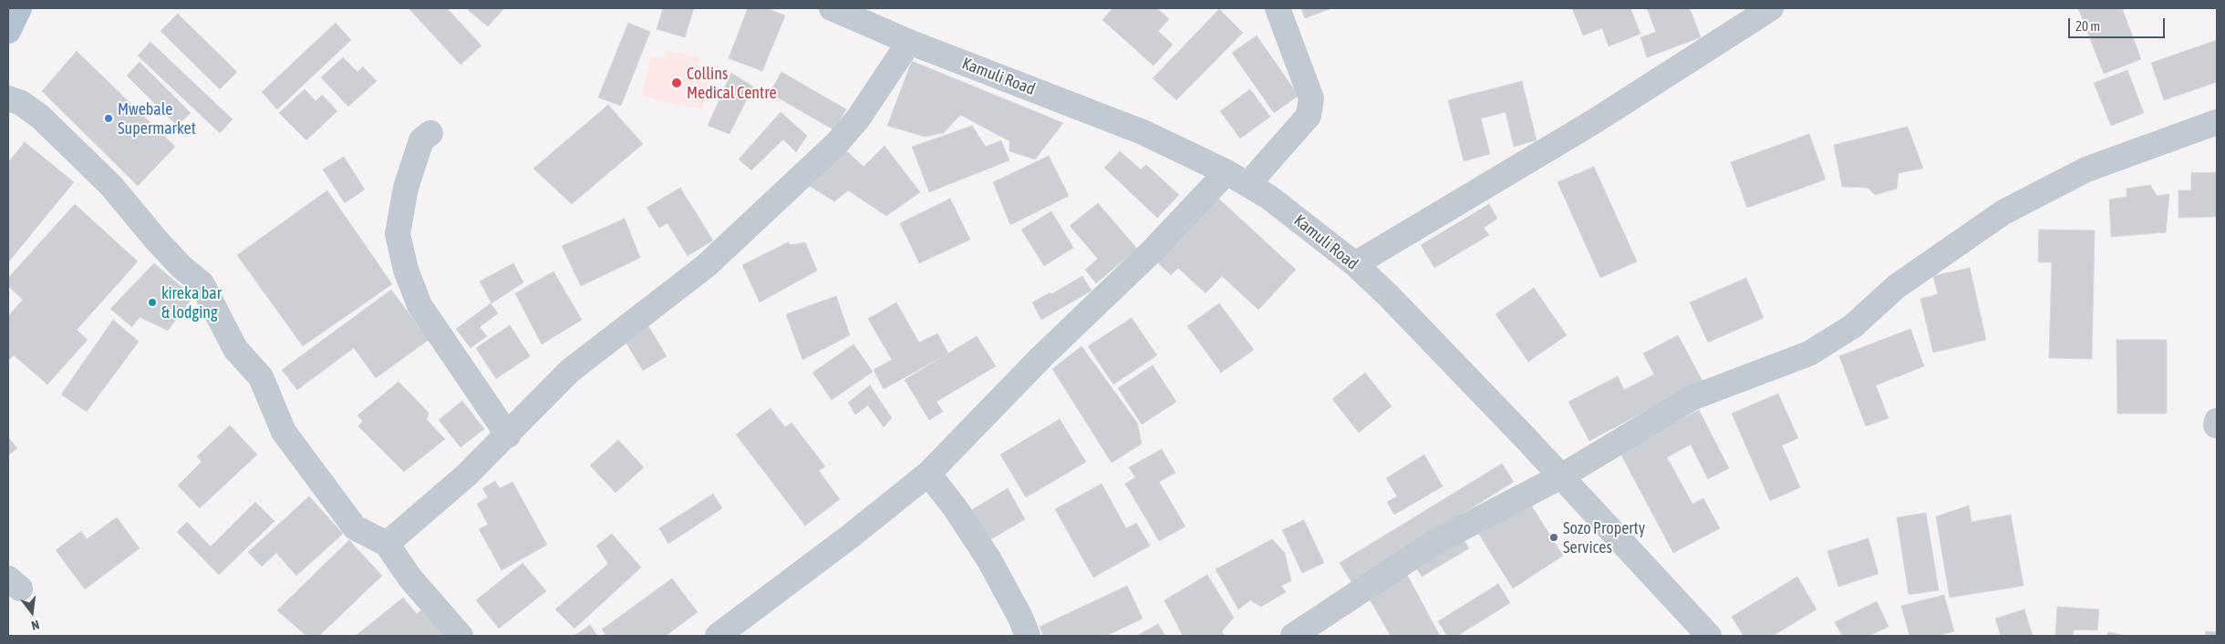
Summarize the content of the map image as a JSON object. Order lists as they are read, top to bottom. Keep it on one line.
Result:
{"streets":{"street":["Kamuli Road"]},"places":["Collins Medical Centre","Mwebale Supermarket","kireka bar & lodging","Sozo Property Services"],"scale_bar":"20 m","north":"bottom"}
